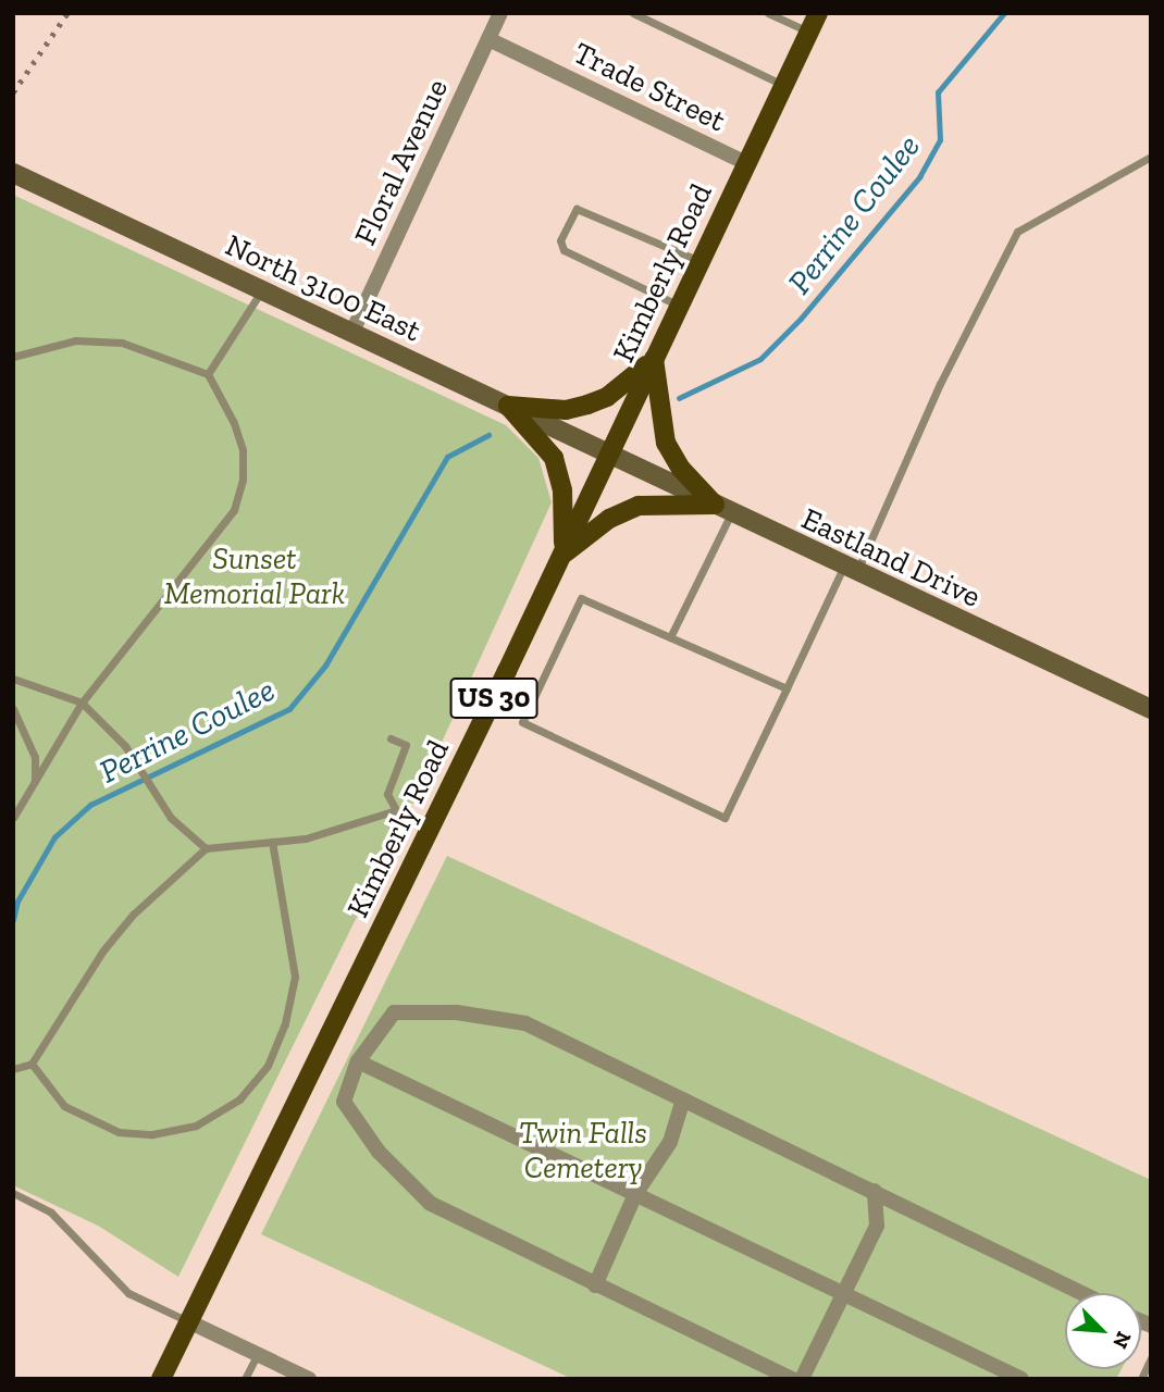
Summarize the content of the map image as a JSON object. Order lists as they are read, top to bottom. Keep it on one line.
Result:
{"streets":{"main road":["Kimberly Road","North 3100 East","Eastland Drive","US 30"],"street":["Trade Street","Floral Avenue"]},"crossings":[["Trade Street","Floral Avenue"],["Trade Street","Kimberly Road"],["Floral Avenue","North 3100 East"],["Kimberly Road","North 3100 East"],["Kimberly Road","Eastland Drive"],["North 3100 East","Eastland Drive"]],"water":["Perrine Coulee"],"parks":["Sunset Memorial Park","Twin Falls Cemetery"],"north":"bottom right"}
